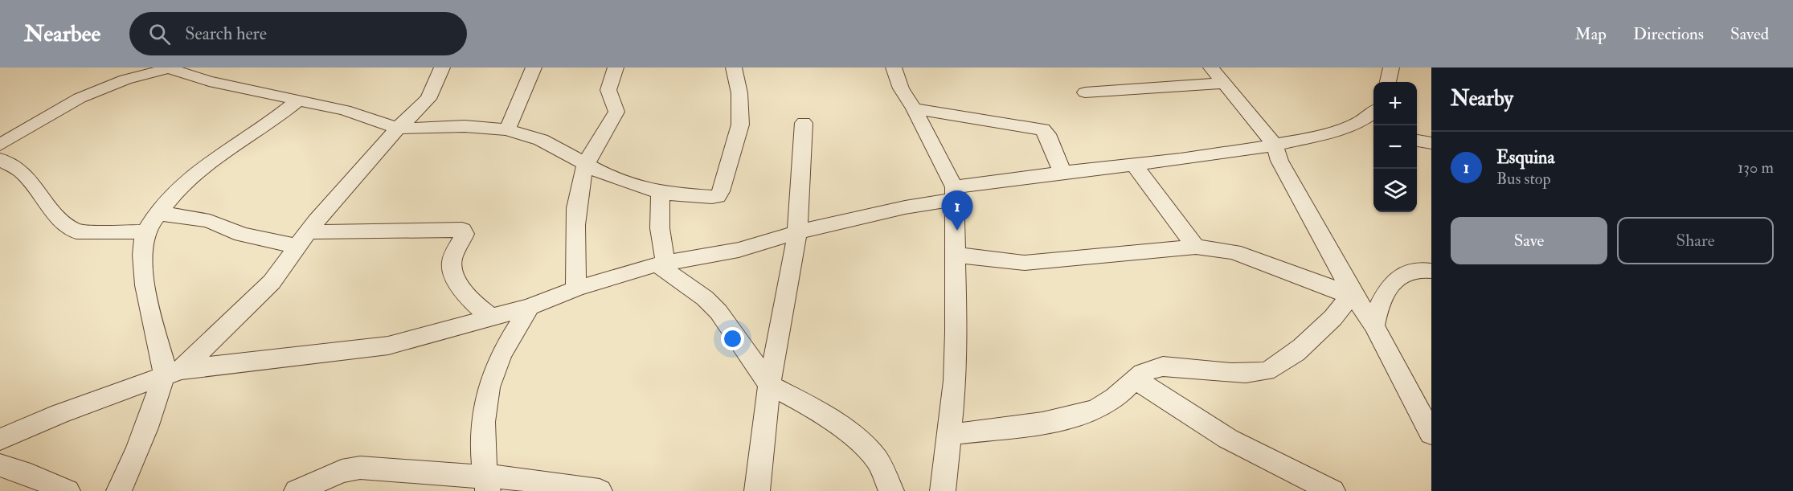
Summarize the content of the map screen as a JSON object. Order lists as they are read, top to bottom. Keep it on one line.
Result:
{"page":{"header":"Nearbee","search":"Search here","nav":["Map","Directions","Saved"],"heading":"Nearby","map_buttons":["+","−"],"list":[{"mark":"1","name":"Esquina","note":"Bus stop","value":"130 m"}],"pins":"1","buttons":["Save","Share"]}}
